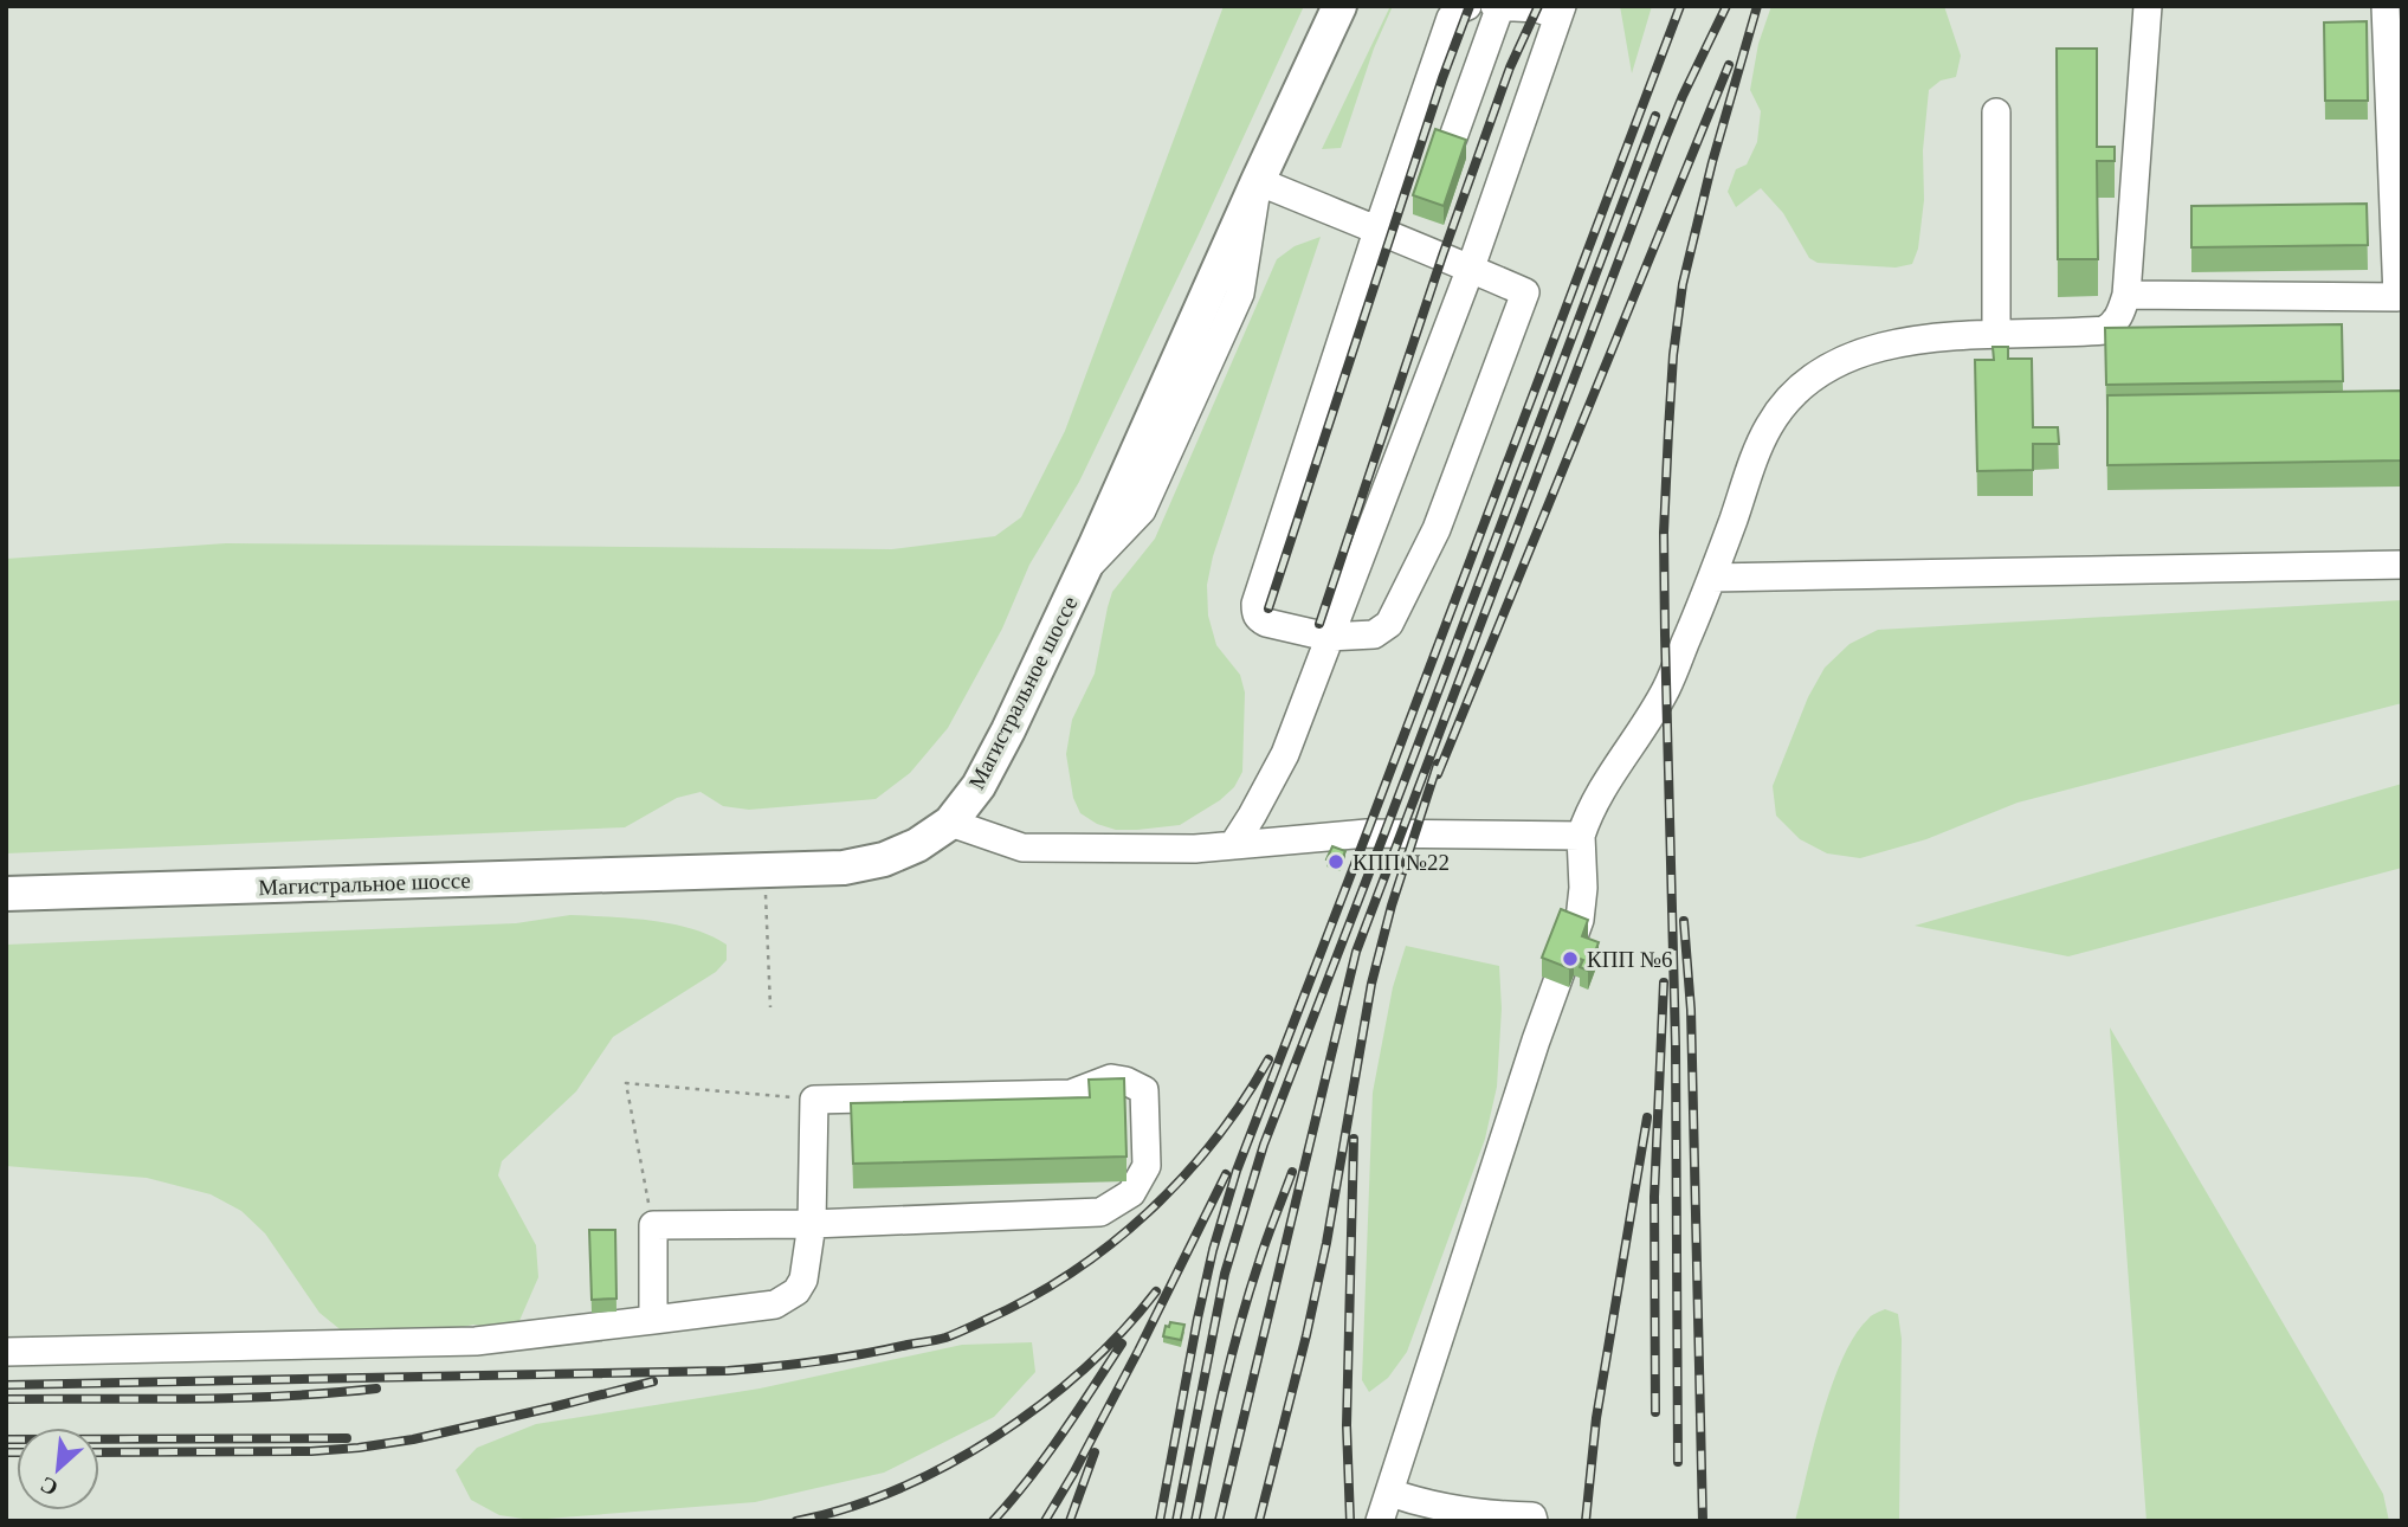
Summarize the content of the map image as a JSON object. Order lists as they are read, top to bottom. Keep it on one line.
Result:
{"streets":{"main road":["Магистральное шоссе"]},"places":["КПП №22","КПП №6"],"north":"bottom left"}
